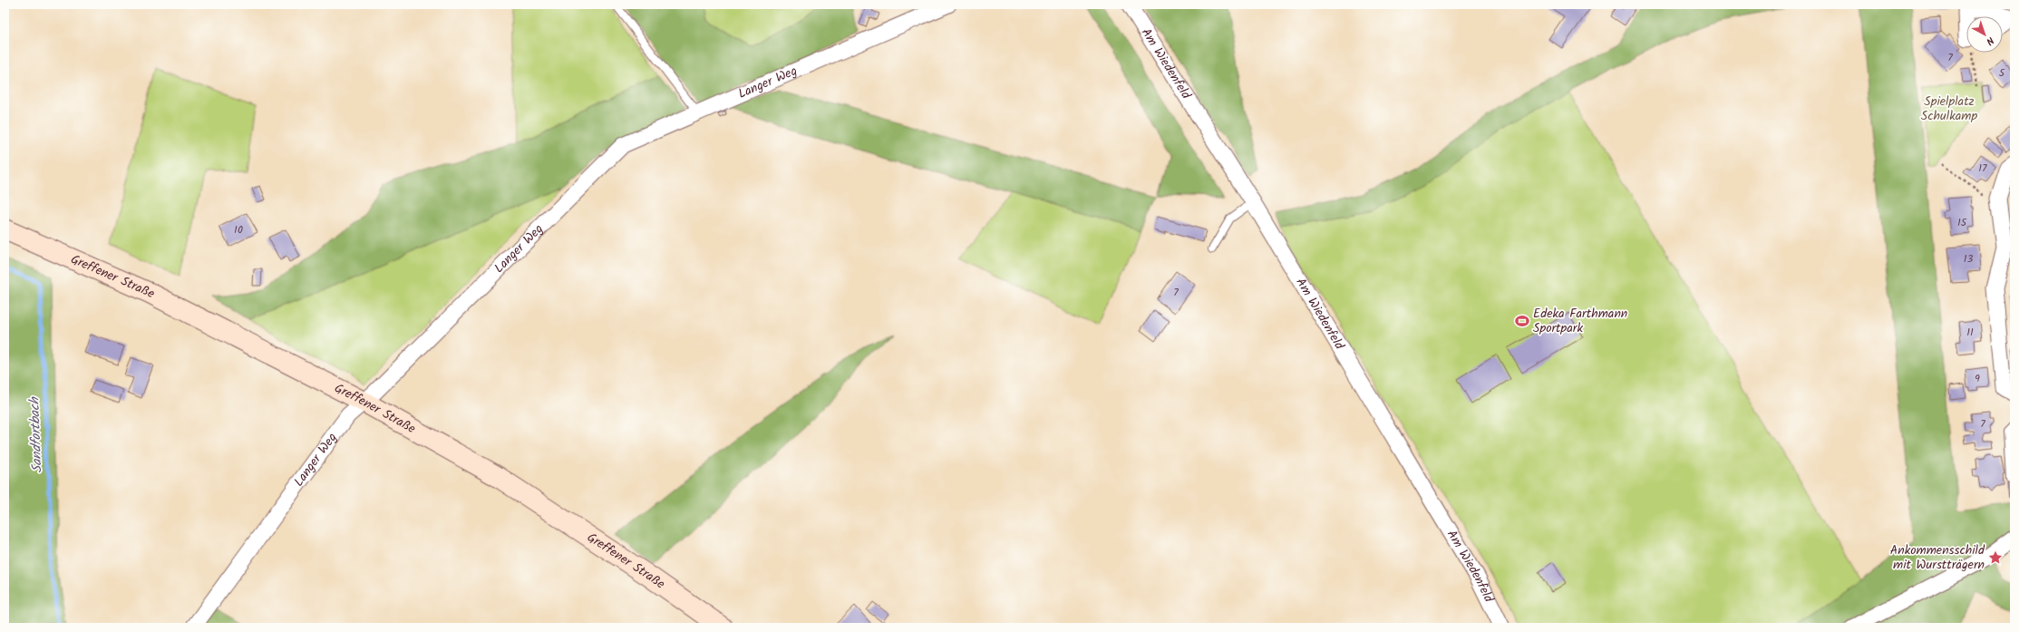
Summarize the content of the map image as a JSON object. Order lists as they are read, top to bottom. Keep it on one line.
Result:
{"streets":{"main road":["Greffener Straße"],"street":["Am Wiedenfeld","Langer Weg"]},"crossings":[["Langer Weg","Greffener Straße"]],"water":["Sandfortbach"],"parks":["Spielplatz Schulkamp"],"places":{"sports":["Edeka Farthmann Sportpark"],"place":["Ankommensschild mit Wurstträgern"]},"house_numbers":["7","5","17","15","10","13","7","11","9","7"],"north":"bottom right"}
